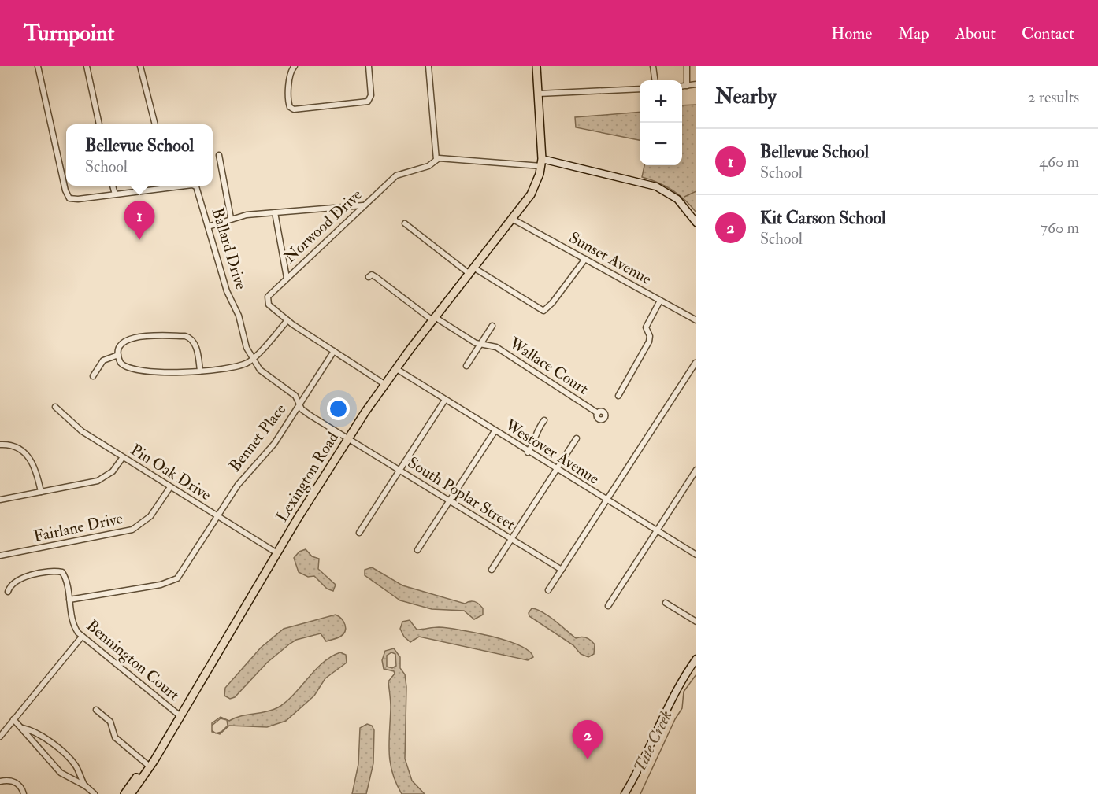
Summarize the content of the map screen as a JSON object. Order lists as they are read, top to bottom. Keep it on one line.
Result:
{"streets":{"main road":["Lexington Road"],"street":["Norwood Drive","Ballard Drive","Sunset Avenue","Wallace Court","Bennet Place","Westover Avenue","Pin Oak Drive","South Poplar Street","Fairlane Drive","Bennington Court"]},"crossings":[["Norwood Drive","Bennet Place"],["Norwood Drive","Lexington Road"],["Ballard Drive","Bennet Place"],["Ballard Drive","South Poplar Street"],["Sunset Avenue","Lexington Road"],["Wallace Court","Lexington Road"],["Bennet Place","Pin Oak Drive"],["Bennet Place","South Poplar Street"],["Bennet Place","Bennington Court"],["Westover Avenue","Lexington Road"],["Pin Oak Drive","Lexington Road"],["Pin Oak Drive","Fairlane Drive"],["Lexington Road","South Poplar Street"],["Lexington Road","Bennington Court"]],"water":["Tate Creek"],"page":{"header":"Turnpoint","nav":["Home","Map","About","Contact"],"heading":["Nearby","2 results"],"map_buttons":["+","−"],"popup":["Bellevue School","School"],"list":[{"mark":"1","name":"Bellevue School","note":"School","value":"460 m"},{"mark":"2","name":"Kit Carson School","note":"School","value":"760 m"}],"pins":["1","2"]}}
